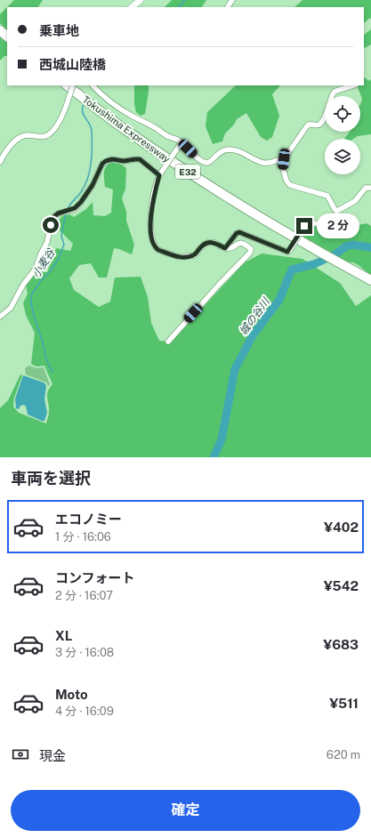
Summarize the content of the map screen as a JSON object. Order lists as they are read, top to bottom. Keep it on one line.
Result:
{"streets":{"highway":["Tokushima Expressway","E32"]},"water":["小麦谷","城の谷川"],"page":{"banner":["乗車地","西城山陸橋"],"bubble":"2 分","heading":"車両を選択","list":[{"name":"エコノミー","note":"1 分 · 16:06","value":"¥402"},{"name":"コンフォート","note":"2 分 · 16:07","value":"¥542"},{"name":"XL","note":"3 分 · 16:08","value":"¥683"},{"name":"Moto","note":"4 分 · 16:09","value":"¥511"}],"pay":["現金","620 m"],"buttons":"確定"}}
